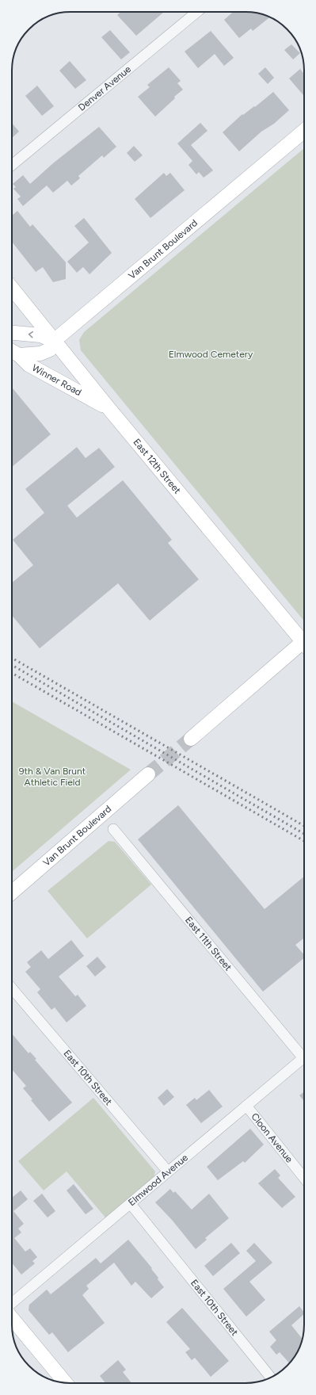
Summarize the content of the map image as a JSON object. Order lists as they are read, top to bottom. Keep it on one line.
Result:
{"streets":{"street":["Denver Avenue","Van Brunt Boulevard","Winner Road","East 12th Street","East 11th Street","East 10th Street","Cloon Avenue","Elmwood Avenue"]},"crossings":[["Van Brunt Boulevard","Winner Road"],["Van Brunt Boulevard","East 12th Street"],["Winner Road","East 12th Street"],["East 10th Street","Elmwood Avenue"],["Cloon Avenue","Elmwood Avenue"]],"parks":["Elmwood Cemetery","9th & Van Brunt Athletic Field"]}
